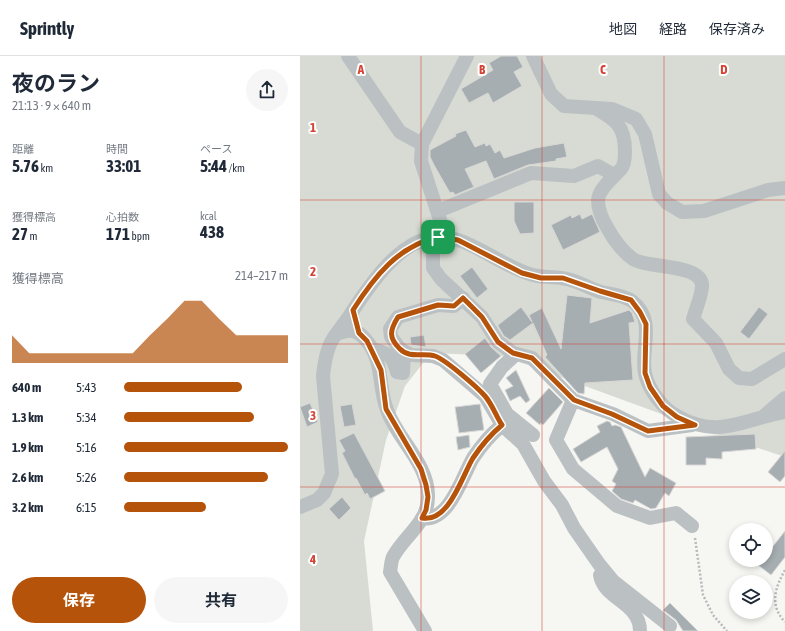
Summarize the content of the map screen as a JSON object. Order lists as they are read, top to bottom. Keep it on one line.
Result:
{"page":{"header":"Sprintly","nav":["地図","経路","保存済み"],"heading":["夜のラン","21:13 · 9 × 640 m"],"stats":[["距離","5.76 km"],["時間","33:01"],["ペース","5:44 /km"],["獲得標高","27 m"],["心拍数","171 bpm"],["kcal","438"]],"chart":["獲得標高","214–217 m"],"list":[{"name":"640 m","note":"5:43"},{"name":"1.3 km","note":"5:34"},{"name":"1.9 km","note":"5:16"},{"name":"2.6 km","note":"5:26"},{"name":"3.2 km","note":"6:15"}],"buttons":["保存","共有"]},"grid":{"columns":["A","B","C","D"],"rows":["1","2","3","4"]}}
